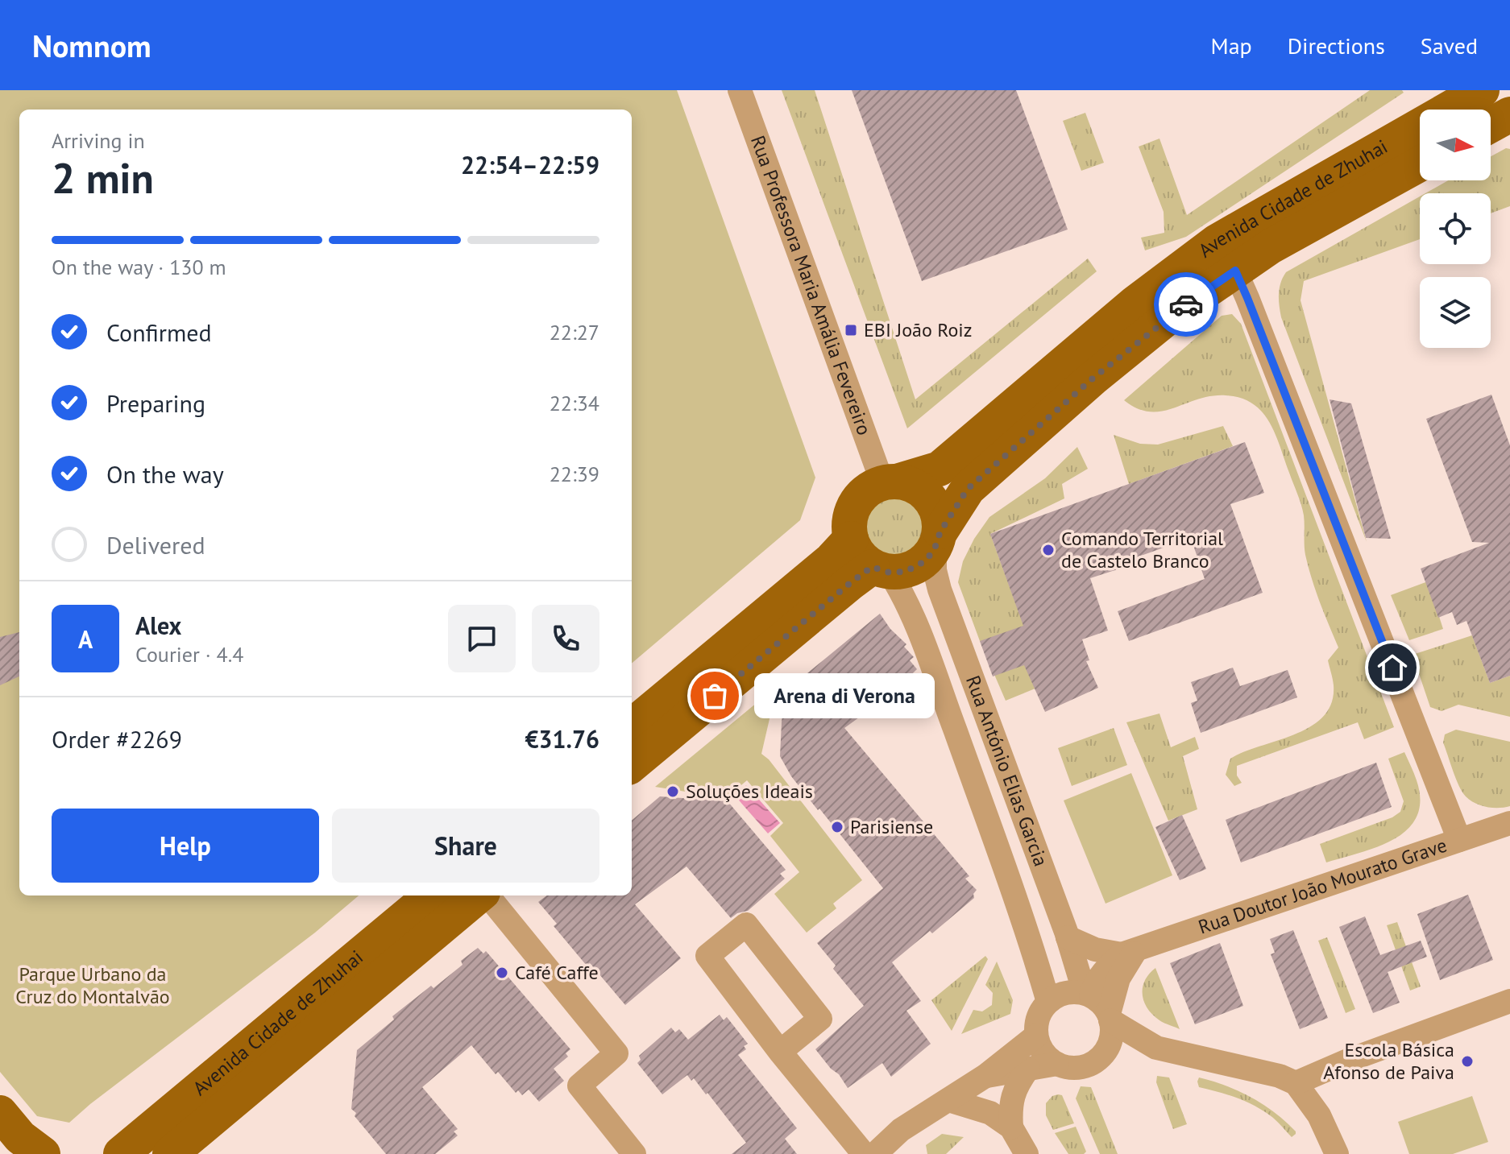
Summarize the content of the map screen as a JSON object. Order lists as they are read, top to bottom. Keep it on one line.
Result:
{"streets":{"main road":["Avenida Cidade de Zhuhai"],"street":["Rua Professora Maria Amália Fevereiro","Rua António Elias Garcia","Rua Doutor João Mourato Grave"]},"crossings":[["Avenida Cidade de Zhuhai","Rua Professora Maria Amália Fevereiro"],["Avenida Cidade de Zhuhai","Rua António Elias Garcia"],["Rua Professora Maria Amália Fevereiro","Rua António Elias Garcia"],["Rua António Elias Garcia","Rua Doutor João Mourato Grave"]],"parks":["Parque Urbano da Cruz do Montalvão"],"places":{"transit":["EBI João Roiz"],"other":["Comando Territorial de Castelo Branco","Arena di Verona","Soluções Ideais","Parisiense","Café Caffe","Escola Básica Afonso de Paiva"]},"north":"right","page":{"header":"Nomnom","nav":["Map","Directions","Saved"],"heading":["2 min","Arriving in","22:54–22:59"],"panel":["Alex","Courier · 4.4","Order #2269","€31.76"],"bar":"On the way · 130 m","list":[["Confirmed","22:27"],["Preparing","22:34"],["On the way","22:39"],"Delivered"],"round":"A","bubble":"Arena di Verona","buttons":["Help","Share"]}}
